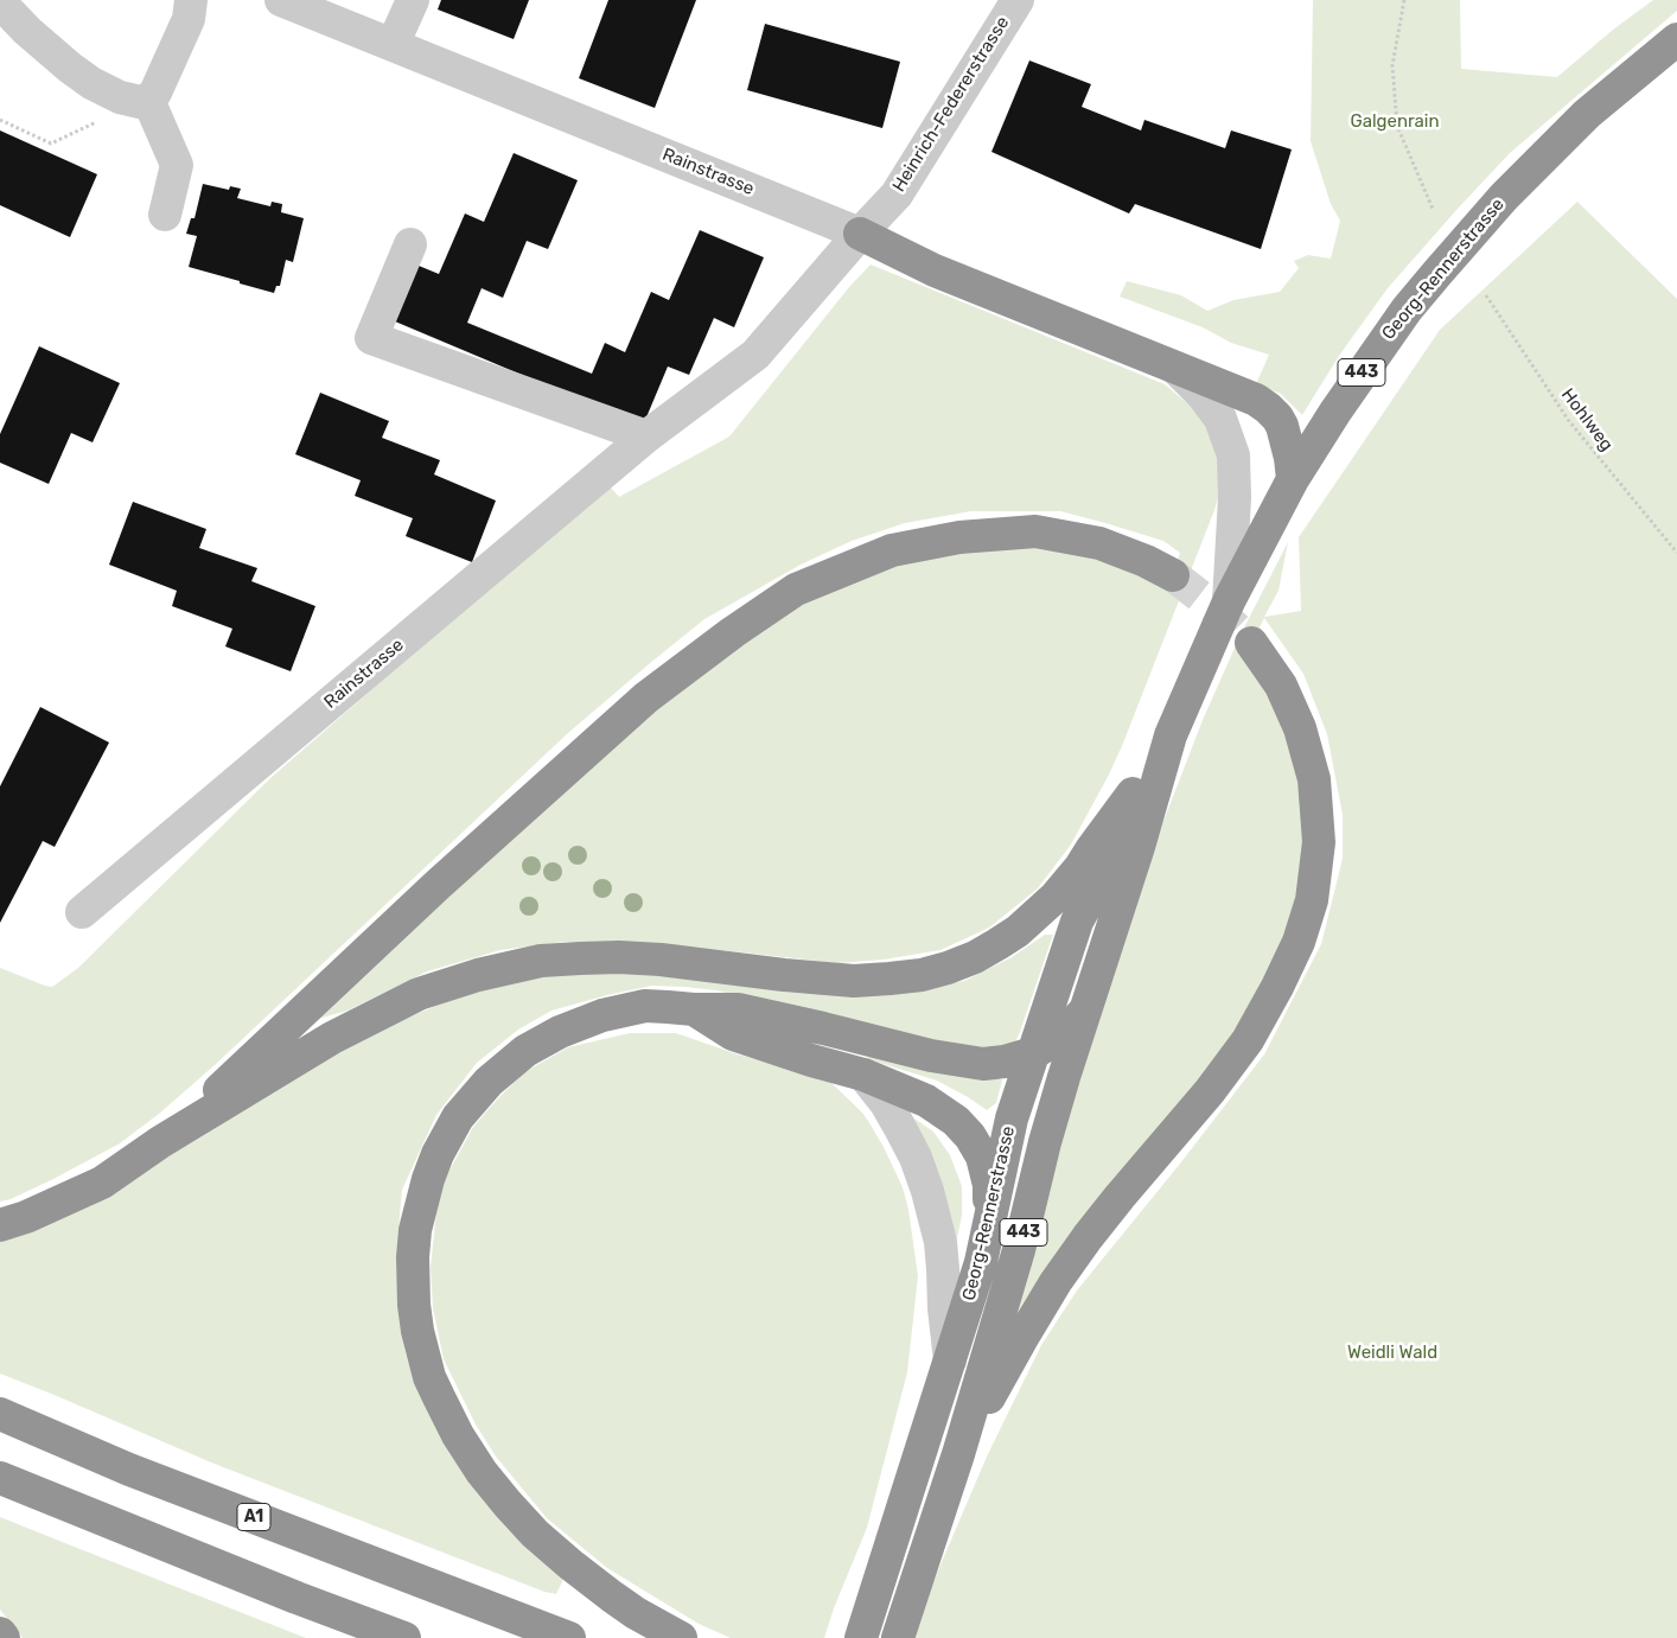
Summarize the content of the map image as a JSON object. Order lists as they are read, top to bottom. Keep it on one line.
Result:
{"streets":{"highway":["Georg-Rennerstrasse","443","A1"],"street":["Heinrich-Federerstrasse","Rainstrasse"],"path":["Hohlweg"]},"crossings":[["Heinrich-Federerstrasse","Rainstrasse"]],"parks":["Galgenrain","Weidli Wald"]}
